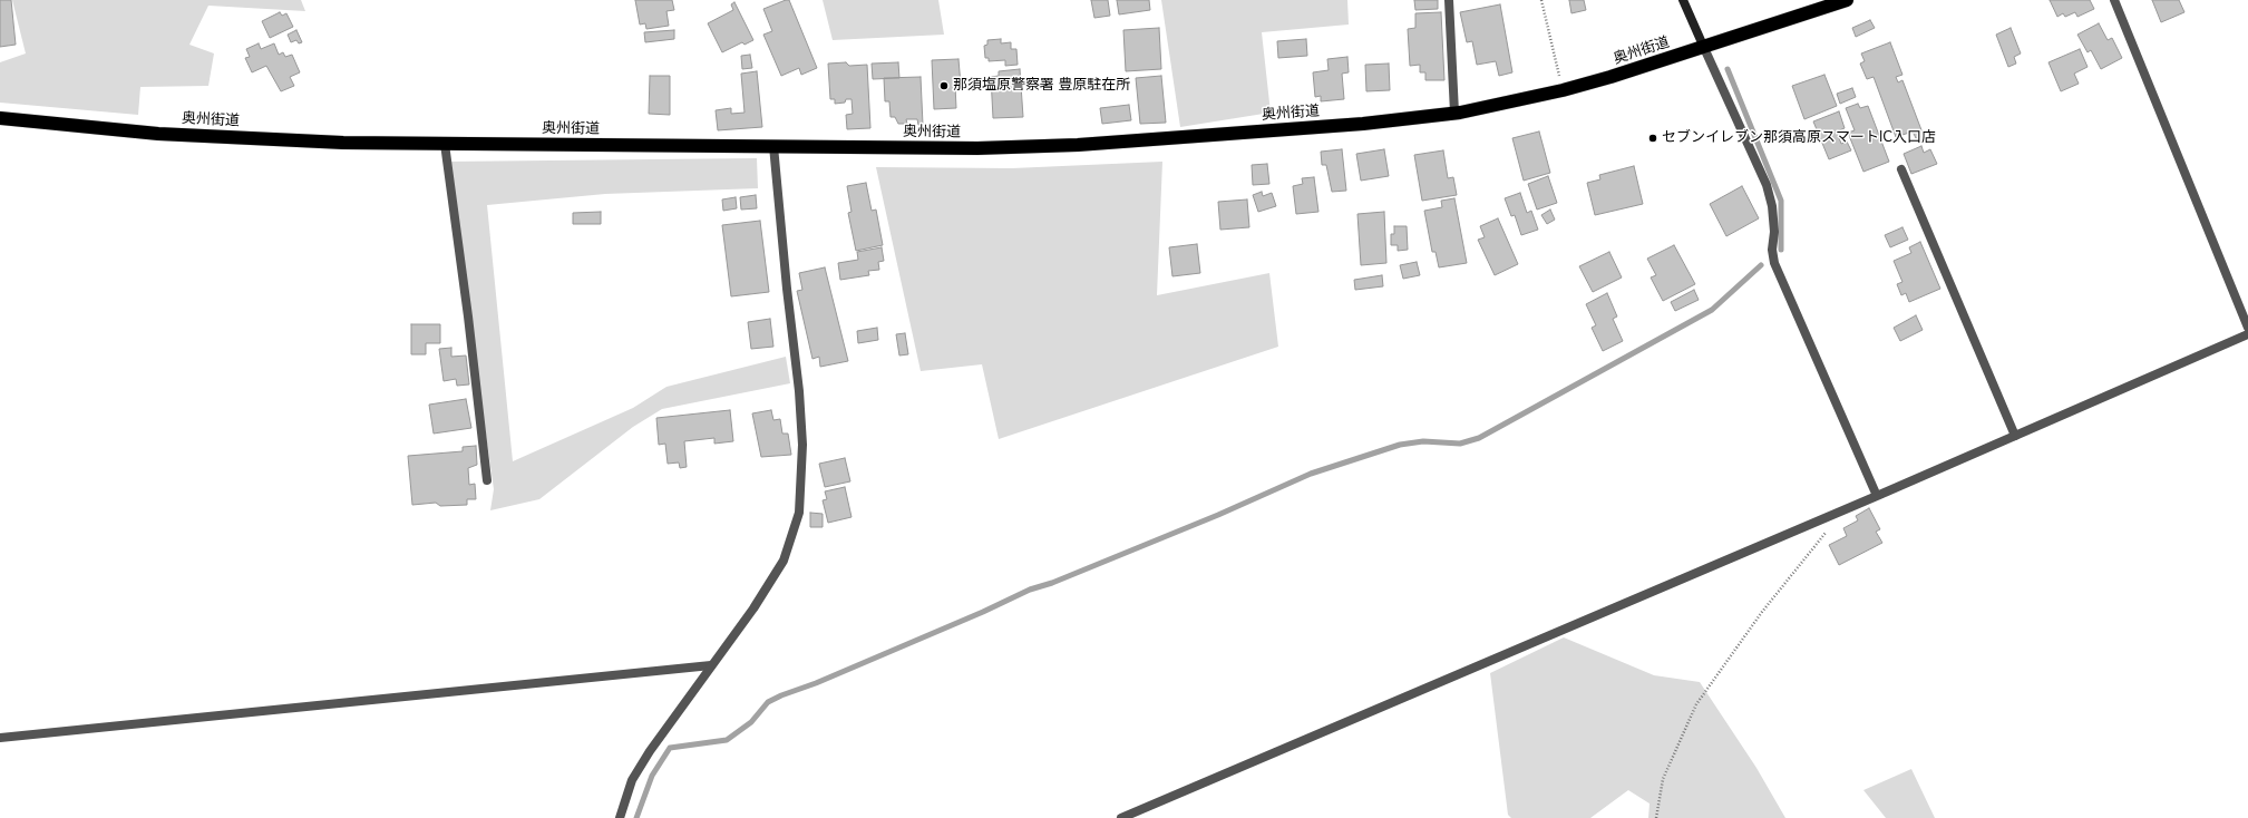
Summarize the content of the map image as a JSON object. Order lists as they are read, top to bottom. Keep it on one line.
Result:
{"streets":{"highway":["奥州街道"]},"places":["那須塩原警察署 豊原駐在所","セブンイレブン那須高原スマートIC入口店"]}
